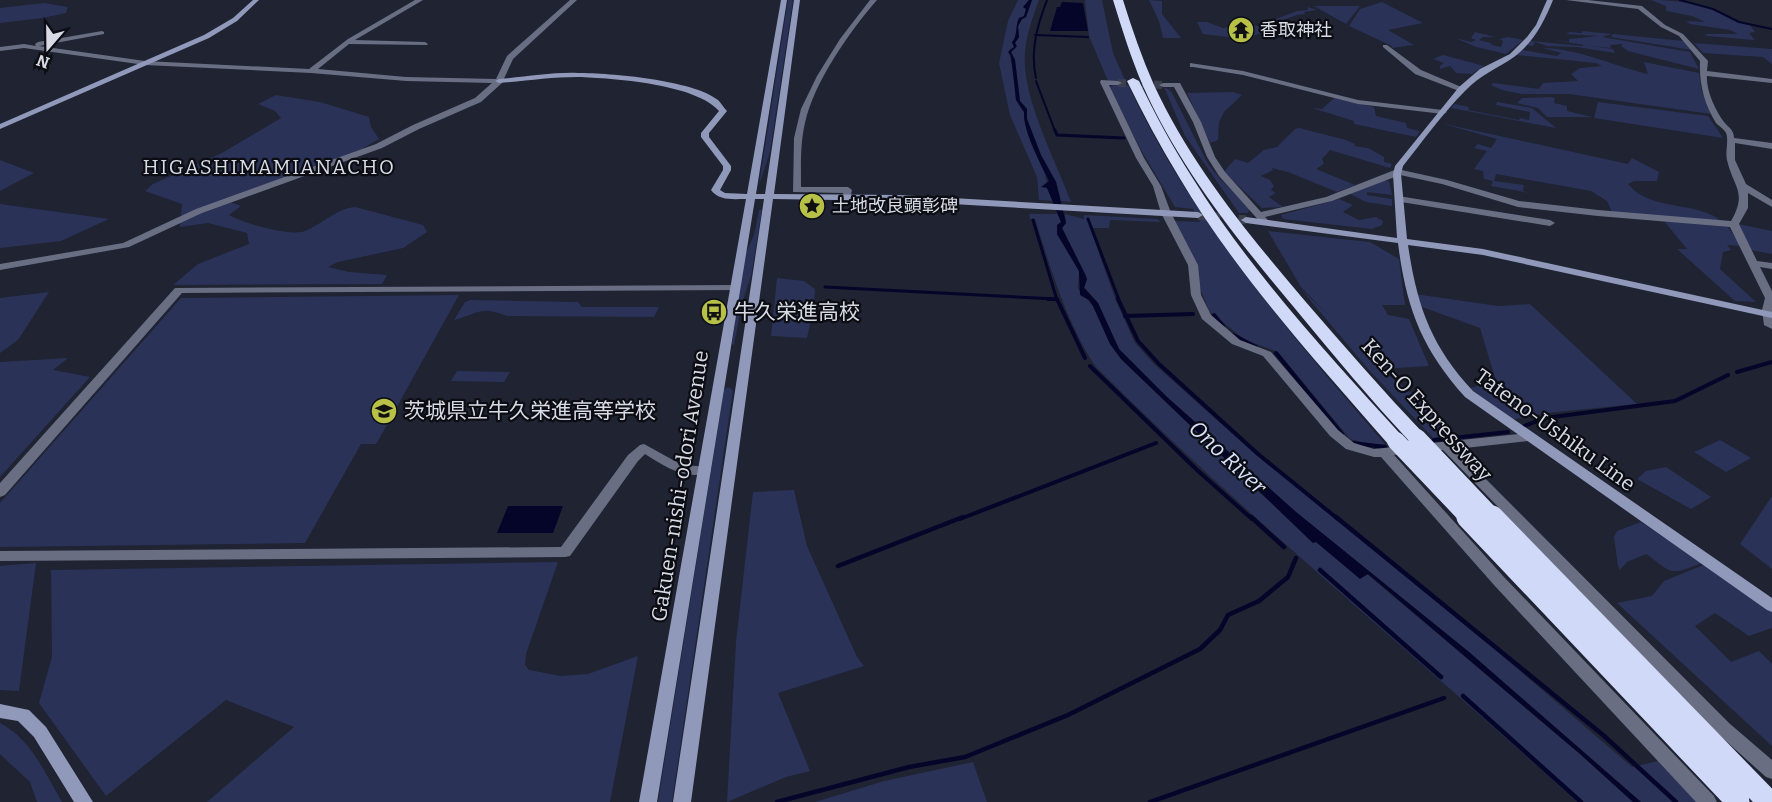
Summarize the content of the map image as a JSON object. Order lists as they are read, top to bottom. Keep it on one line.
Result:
{"streets":{"highway":["Ken-O Expressway"],"main road":["Tateno-Ushiku Line","Gakuen-nishi-odori Avenue"]},"districts":["HIGASHIMAMIANACHO"],"water":["Ono River"],"places":{"temple":["香取神社"],"place":["土地改良顕彰碑"],"bus stop":["牛久栄進高校"],"school or university":["茨城県立牛久栄進高等学校"]},"north":"bottom"}
